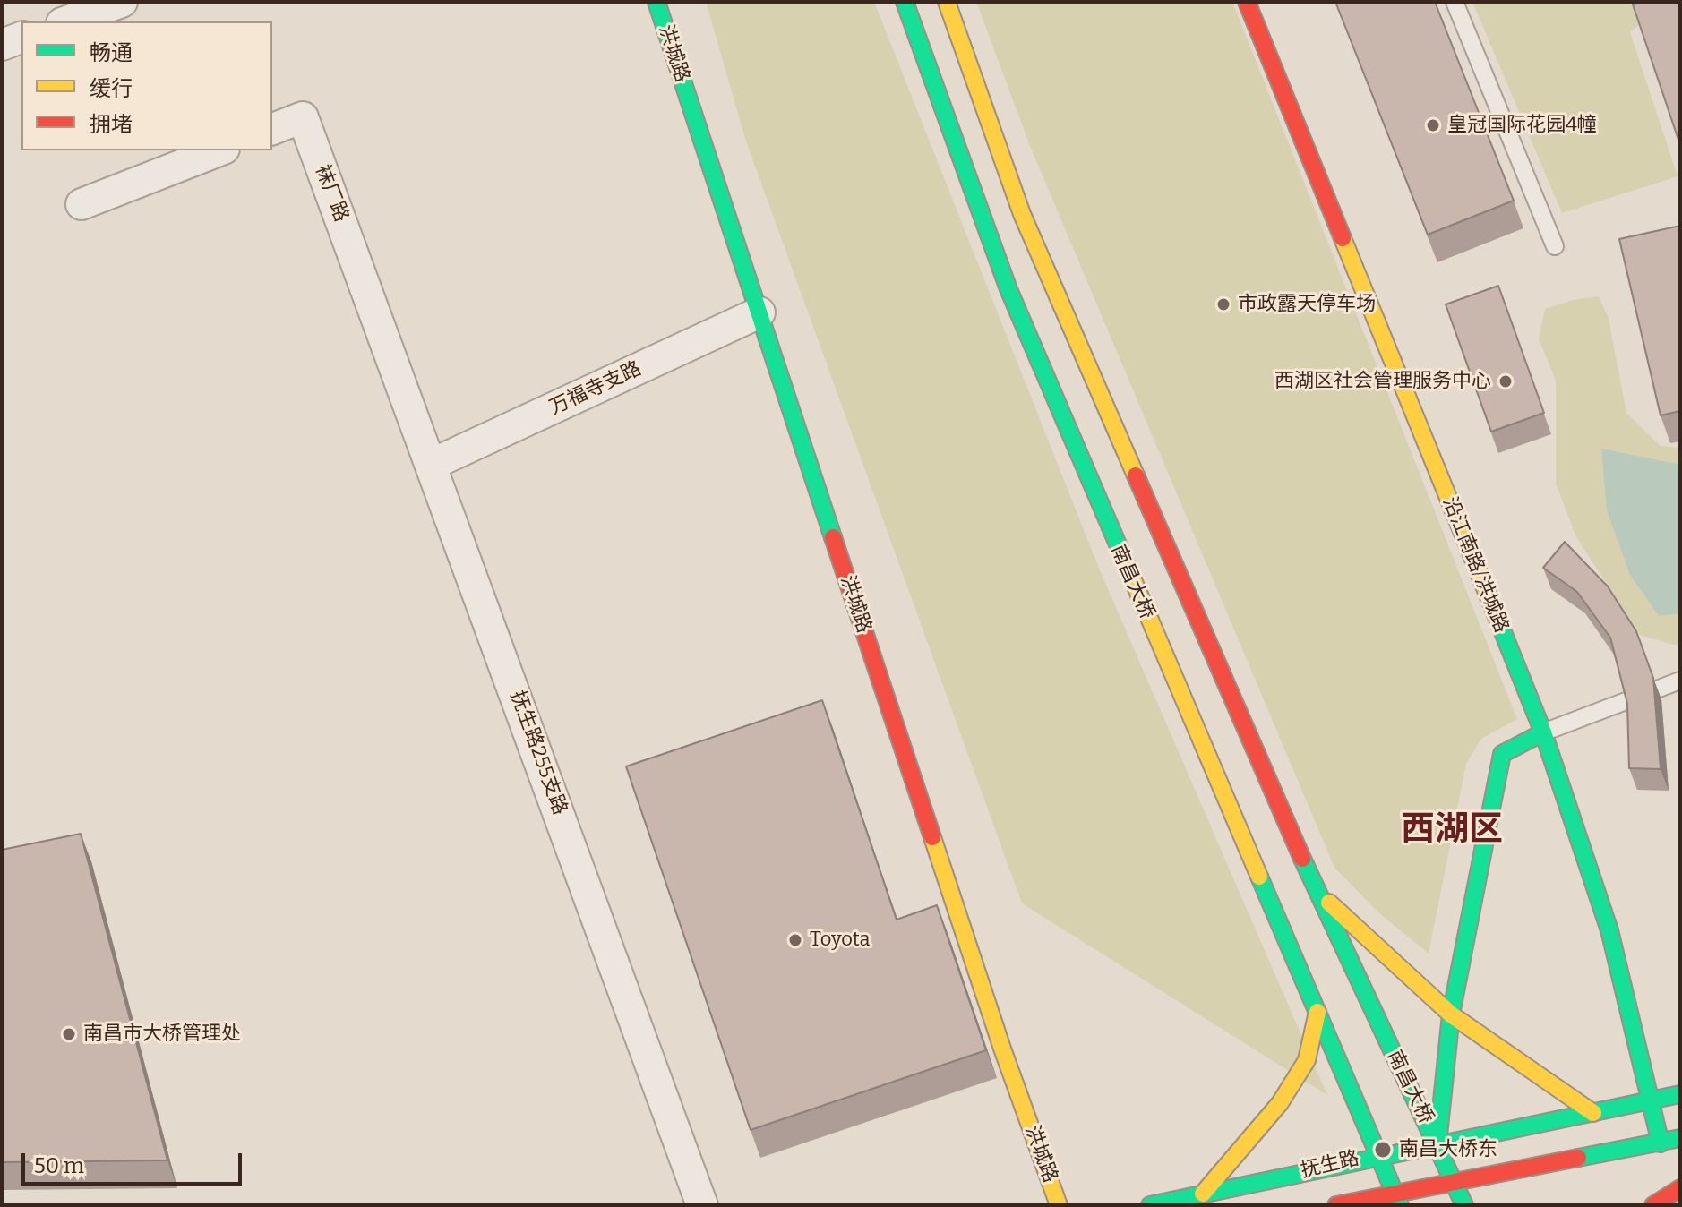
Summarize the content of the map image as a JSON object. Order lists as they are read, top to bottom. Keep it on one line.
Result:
{"streets":{"main road":["洪城路","沿江南路/洪城路","南昌大桥","抚生路"],"street":["袜厂路","万福寺支路","抚生路255支路"]},"crossings":[["洪城路","万福寺支路"],["袜厂路","抚生路255支路"],["万福寺支路","抚生路255支路"],["沿江南路/洪城路","抚生路"],["南昌大桥","抚生路"]],"districts":["西湖区"],"places":["皇冠国际花园4幢","市政露天停车场","西湖区社会管理服务中心","Toyota","南昌市大桥管理处","南昌大桥东"],"legend":["畅通","缓行","拥堵"],"scale_bar":"50 m"}
